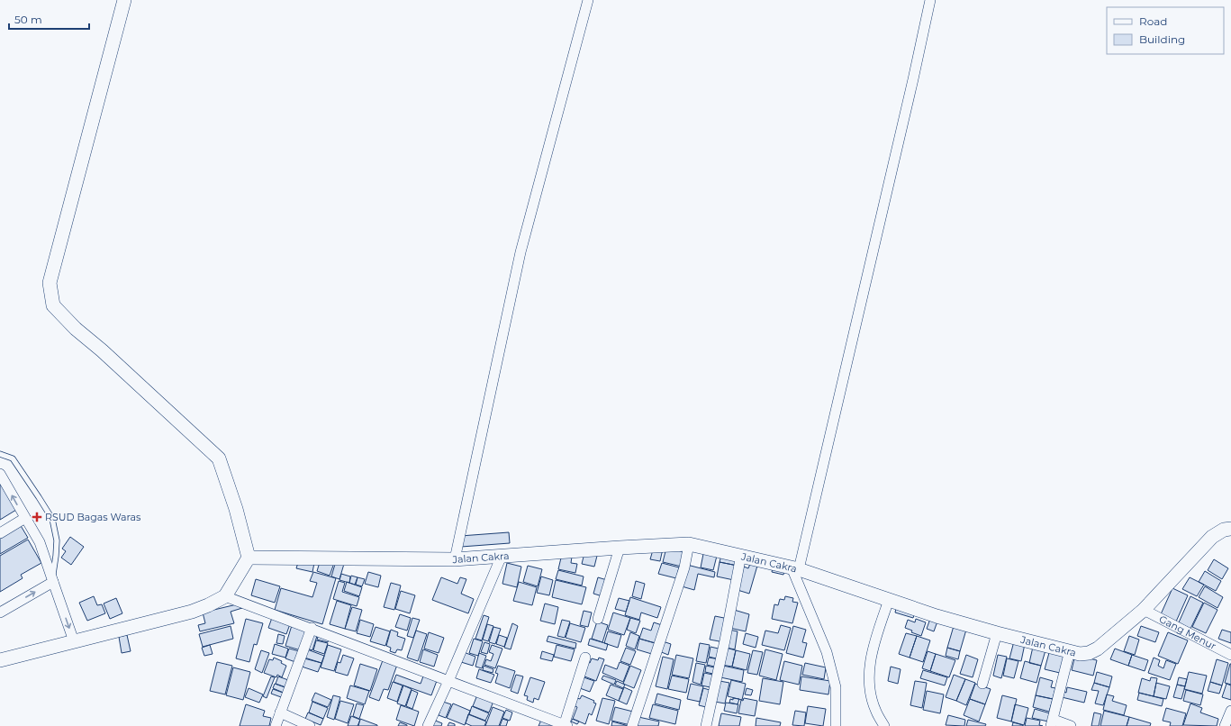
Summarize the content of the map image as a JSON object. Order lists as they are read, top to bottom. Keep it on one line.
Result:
{"streets":{"street":["Jalan Cakra","Gang Menur"]},"crossings":[["Jalan Cakra","Gang Menur"]],"places":{"health":["RSUD Bagas Waras"]},"legend":["Road","Building"],"scale_bar":"50 m"}
